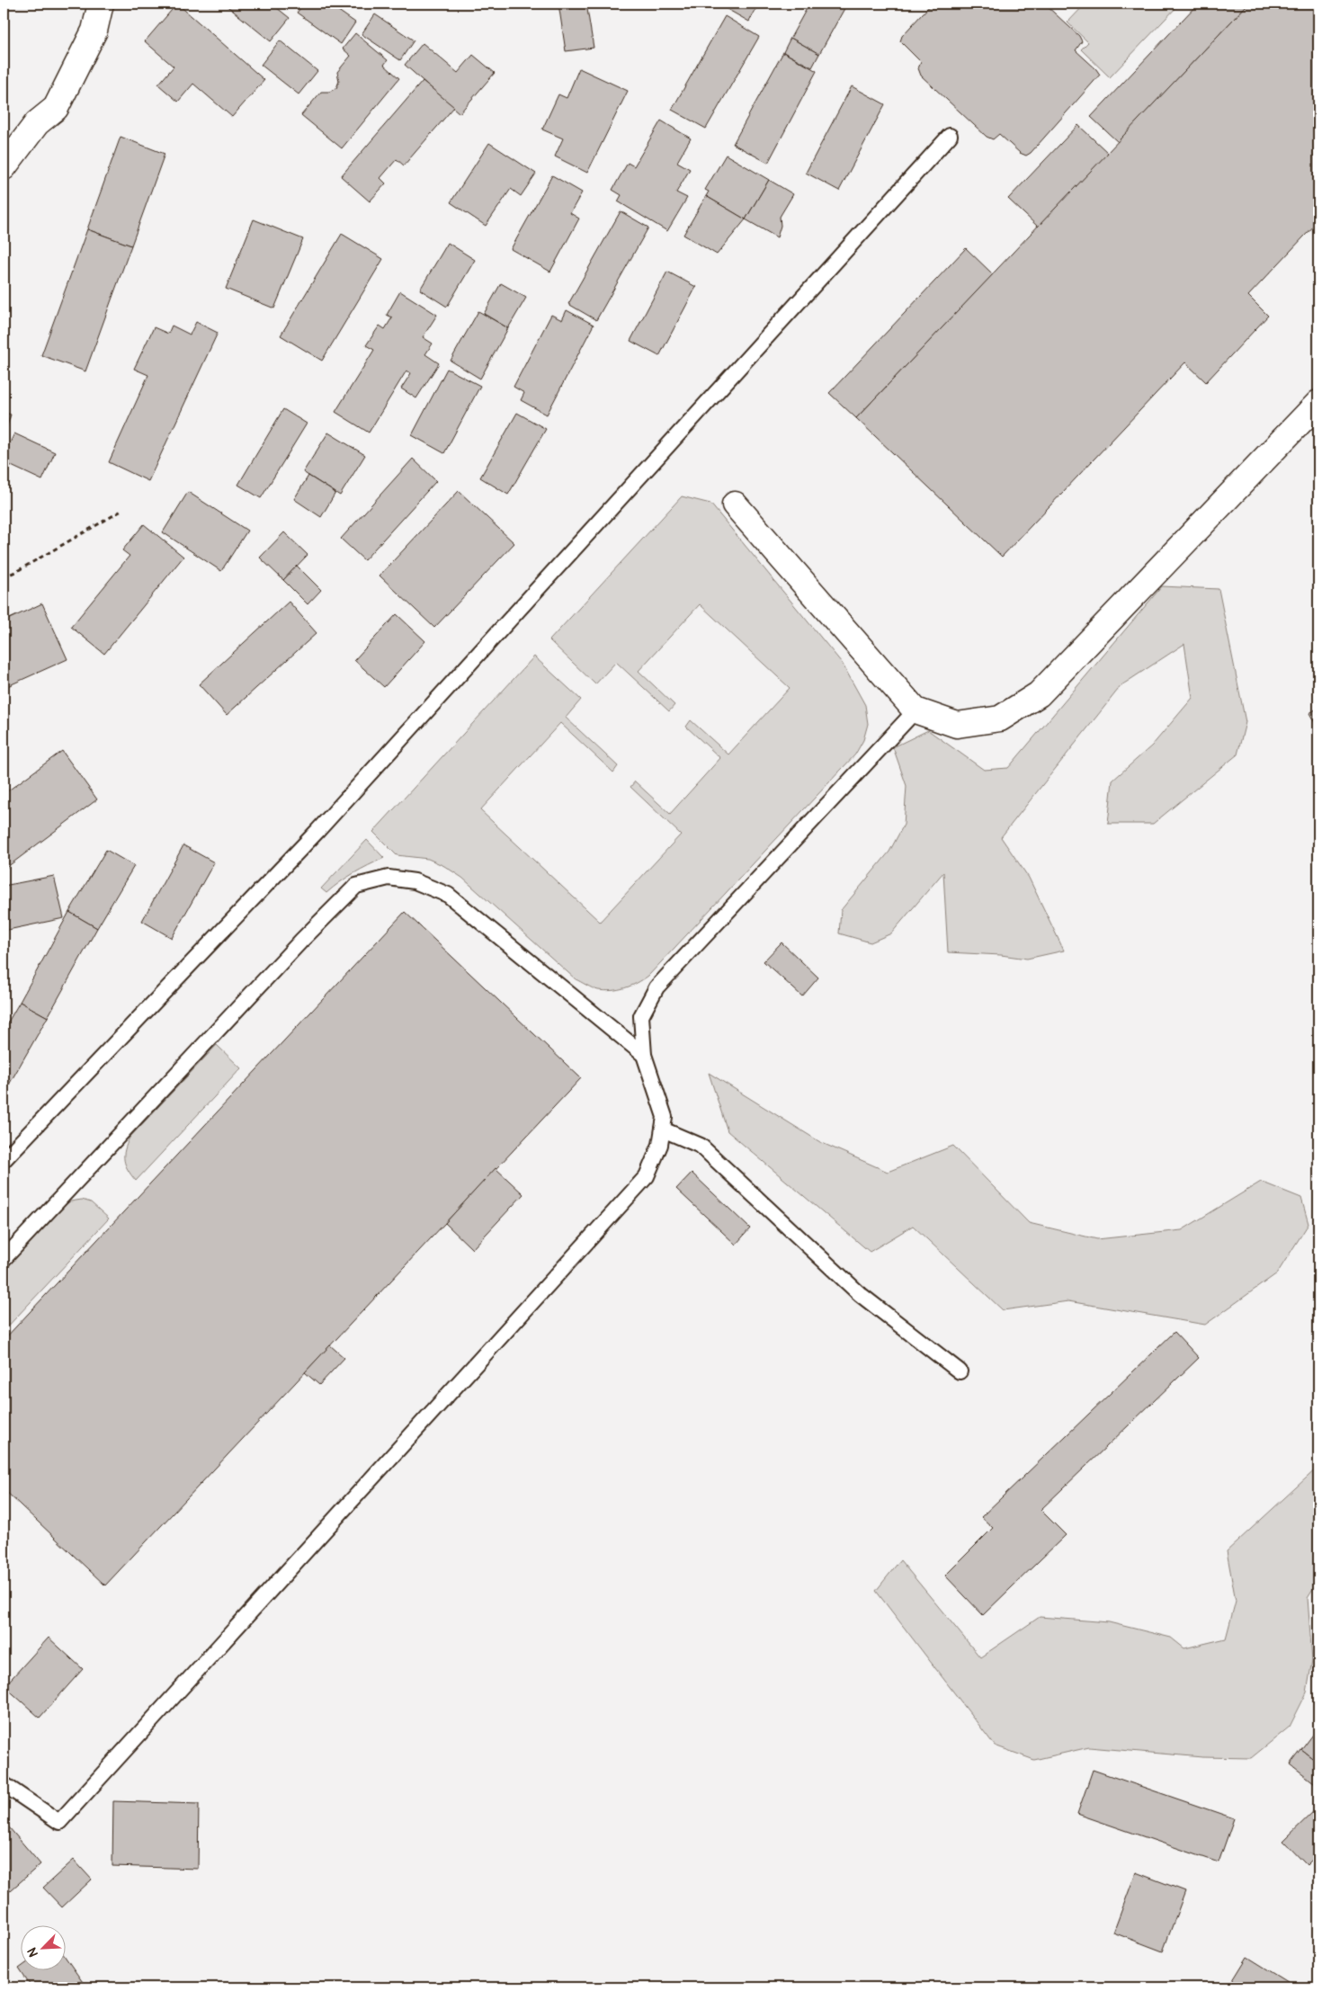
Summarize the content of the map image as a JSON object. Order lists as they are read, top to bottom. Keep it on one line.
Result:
{"north":"bottom left"}
